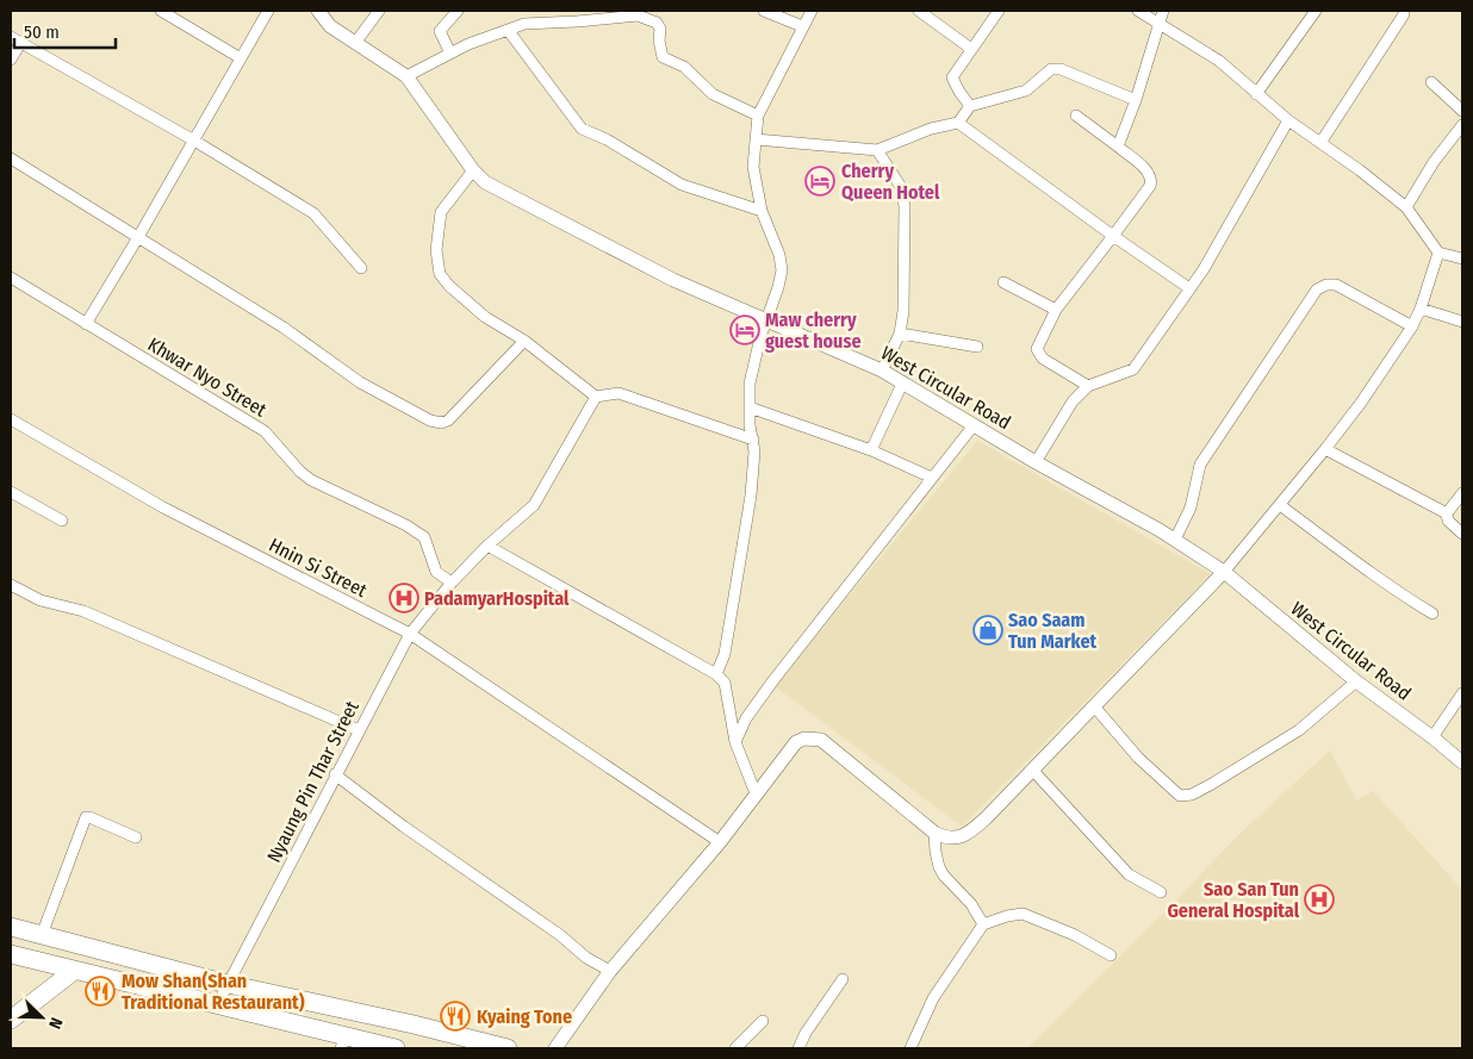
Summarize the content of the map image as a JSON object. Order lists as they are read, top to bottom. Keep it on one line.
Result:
{"streets":{"street":["Khwar Nyo Street","West Circular Road","Hnin Si Street","Nyaung Pin Thar Street"]},"crossings":[["Khwar Nyo Street","Nyaung Pin Thar Street"],["Hnin Si Street","Nyaung Pin Thar Street"]],"places":{"hotel":["Cherry Queen Hotel","Maw cherry guest house"],"hospital":["PadamyarHospital","Sao San Tun General Hospital"],"shop":["Sao Saam Tun Market"],"restaurant":["Mow Shan(Shan Traditional Restaurant)","Kyaing Tone"]},"scale_bar":"50 m","north":"bottom right"}
